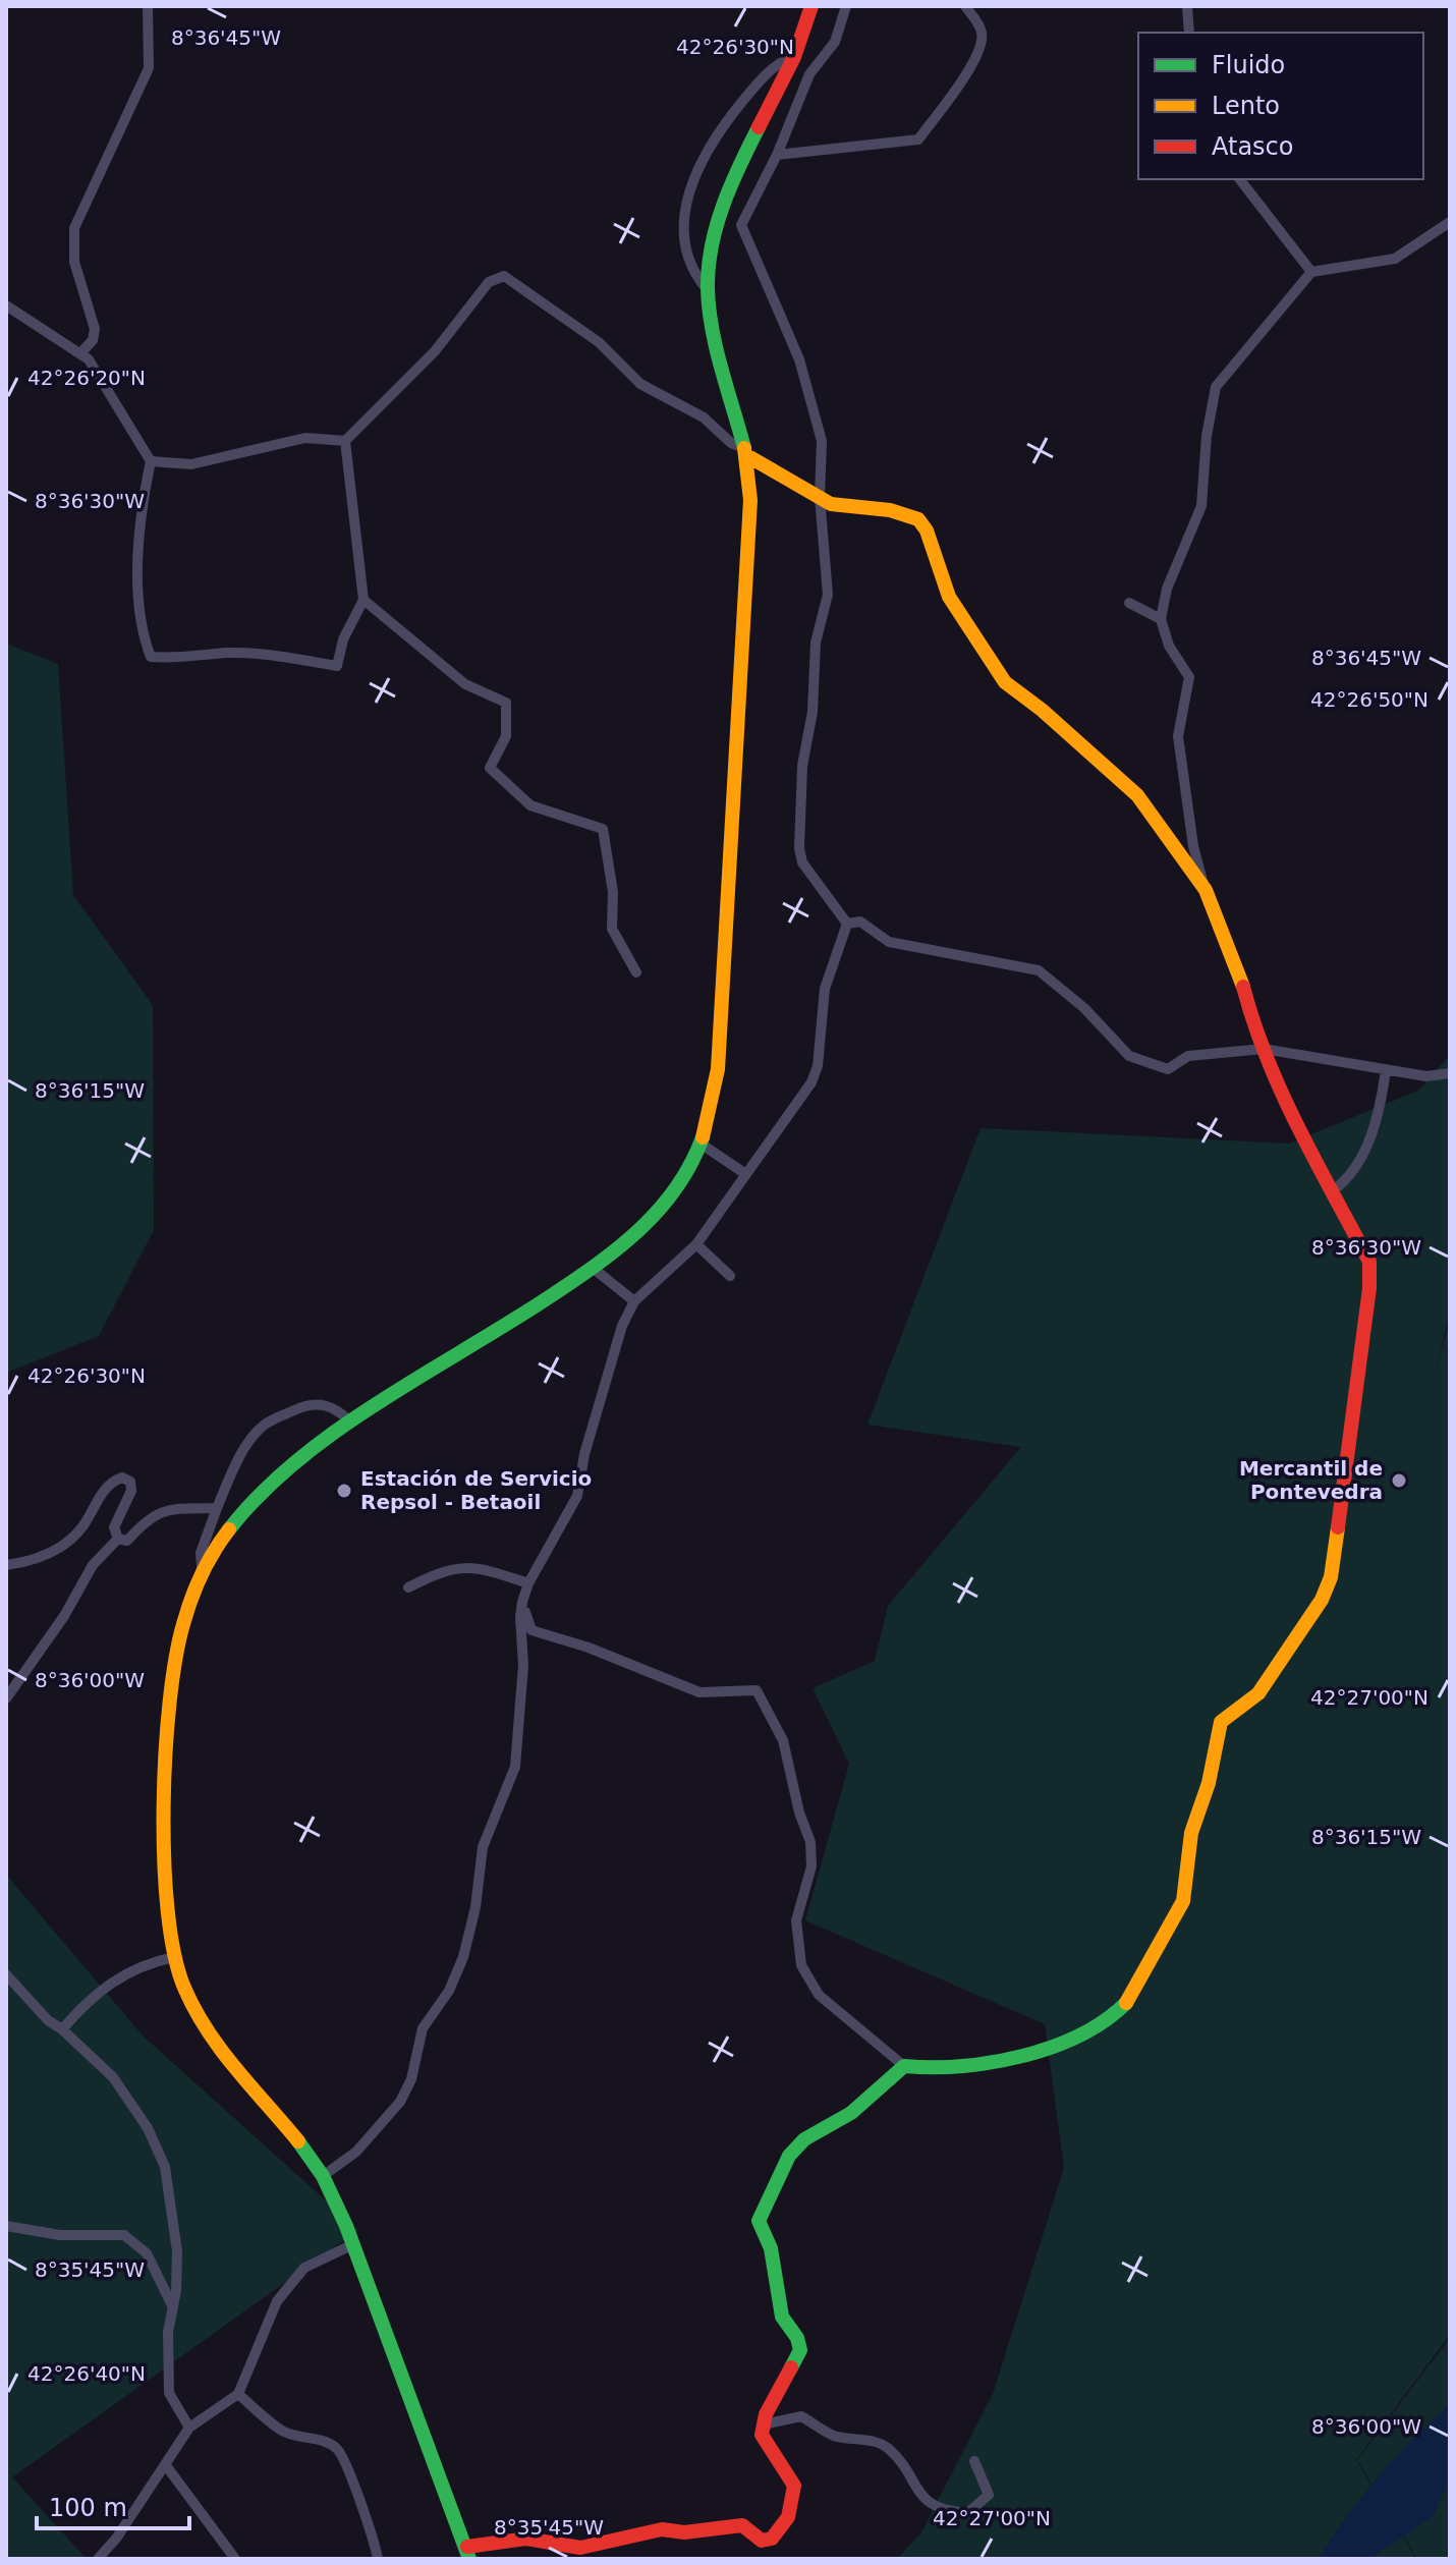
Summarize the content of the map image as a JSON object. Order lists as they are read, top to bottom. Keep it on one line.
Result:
{"places":["Mercantil de Pontevedra","Estación de Servicio Repsol - Betaoil"],"legend":["Fluido","Lento","Atasco"],"scale_bar":"100 m","coordinates":["8°36'45\"W","42°26'30\"N","42°26'20\"N","8°36'30\"W","42°26'50\"N","8°36'15\"W","8°36'00\"W","42°27'00\"N","8°35'45\"W","42°26'40\"N"]}
